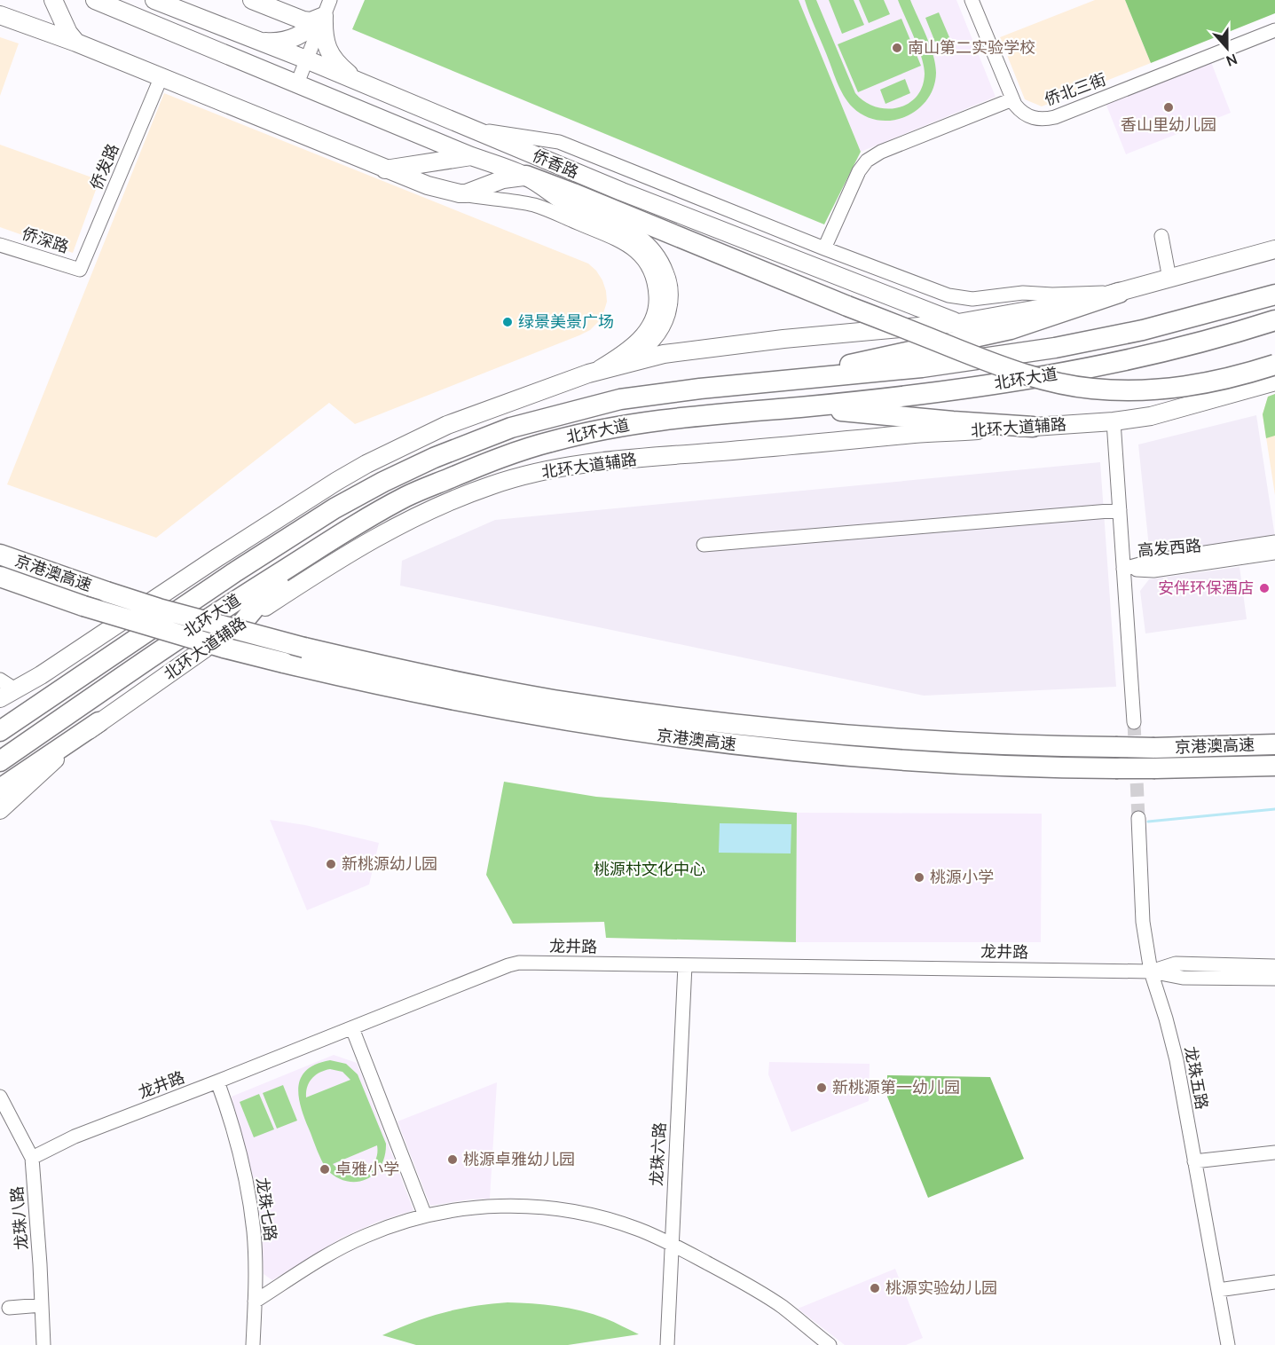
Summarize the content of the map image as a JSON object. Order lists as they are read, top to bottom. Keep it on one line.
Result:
{"streets":{"highway":["北环大道","京港澳高速"],"main road":["侨香路","北环大道辅路"],"street":["侨北三街","侨发路","侨深路","高发西路","龙井路","龙珠五路","龙珠六路","龙珠七路","龙珠八路"]},"crossings":[["侨发路","侨深路"],["龙井路","龙珠五路"],["龙井路","龙珠六路"],["龙井路","龙珠七路"],["龙井路","龙珠八路"]],"parks":["桃源村文化中心"],"places":["南山第二实验学校","香山里幼儿园","绿景美景广场","安伴环保酒店","新桃源幼儿园","桃源小学","新桃源第一幼儿园","桃源卓雅幼儿园","卓雅小学","桃源实验幼儿园"],"north":"bottom"}
